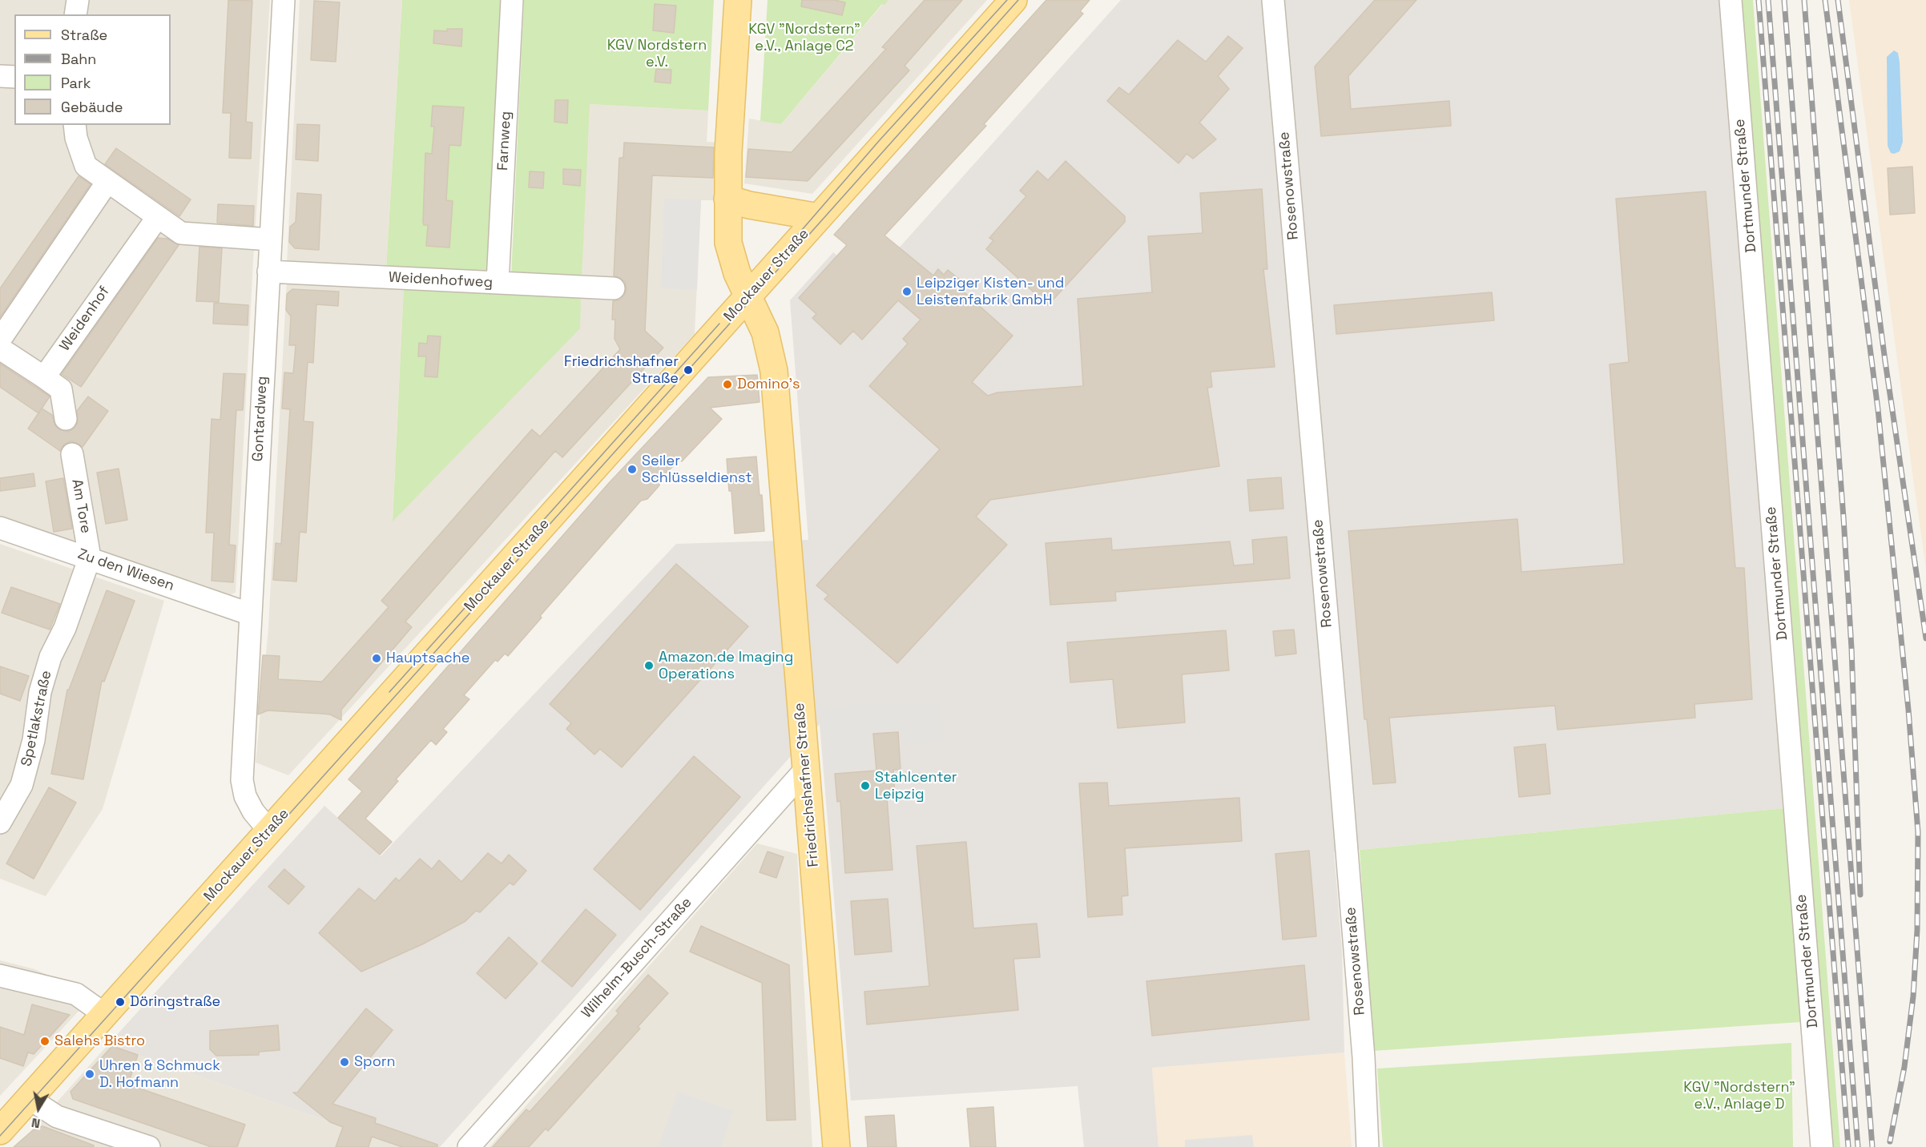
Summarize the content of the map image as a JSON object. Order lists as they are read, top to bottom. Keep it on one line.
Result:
{"streets":{"main road":["Mockauer Straße","Friedrichshafner Straße"],"street":["Farnweg","Rosenowstraße","Dortmunder Straße","Weidenhofweg","Weidenhof","Gontardweg","Am Tore","Zu den Wiesen","Spetlakstraße","Wilhelm-Busch-Straße"]},"crossings":[["Farnweg","Weidenhofweg"],["Mockauer Straße","Gontardweg"],["Mockauer Straße","Friedrichshafner Straße"],["Weidenhofweg","Gontardweg"],["Gontardweg","Zu den Wiesen"],["Am Tore","Zu den Wiesen"],["Am Tore","Spetlakstraße"],["Zu den Wiesen","Spetlakstraße"],["Friedrichshafner Straße","Wilhelm-Busch-Straße"]],"parks":["KGV \"Nordstern\" e.V., Anlage C2","KGV Nordstern e.V.","KGV \"Nordstern\" e.V., Anlage D"],"places":["Leipziger Kisten- und Leistenfabrik GmbH","Friedrichshafner Straße","Domino's","Seiler Schlüsseldienst","Hauptsache","Amazon.de Imaging Operations","Stahlcenter Leipzig","Döringstraße","Salehs Bistro","Sporn","Uhren & Schmuck D. Hofmann"],"legend":["Straße","Bahn","Park","Gebäude"],"north":"bottom"}
